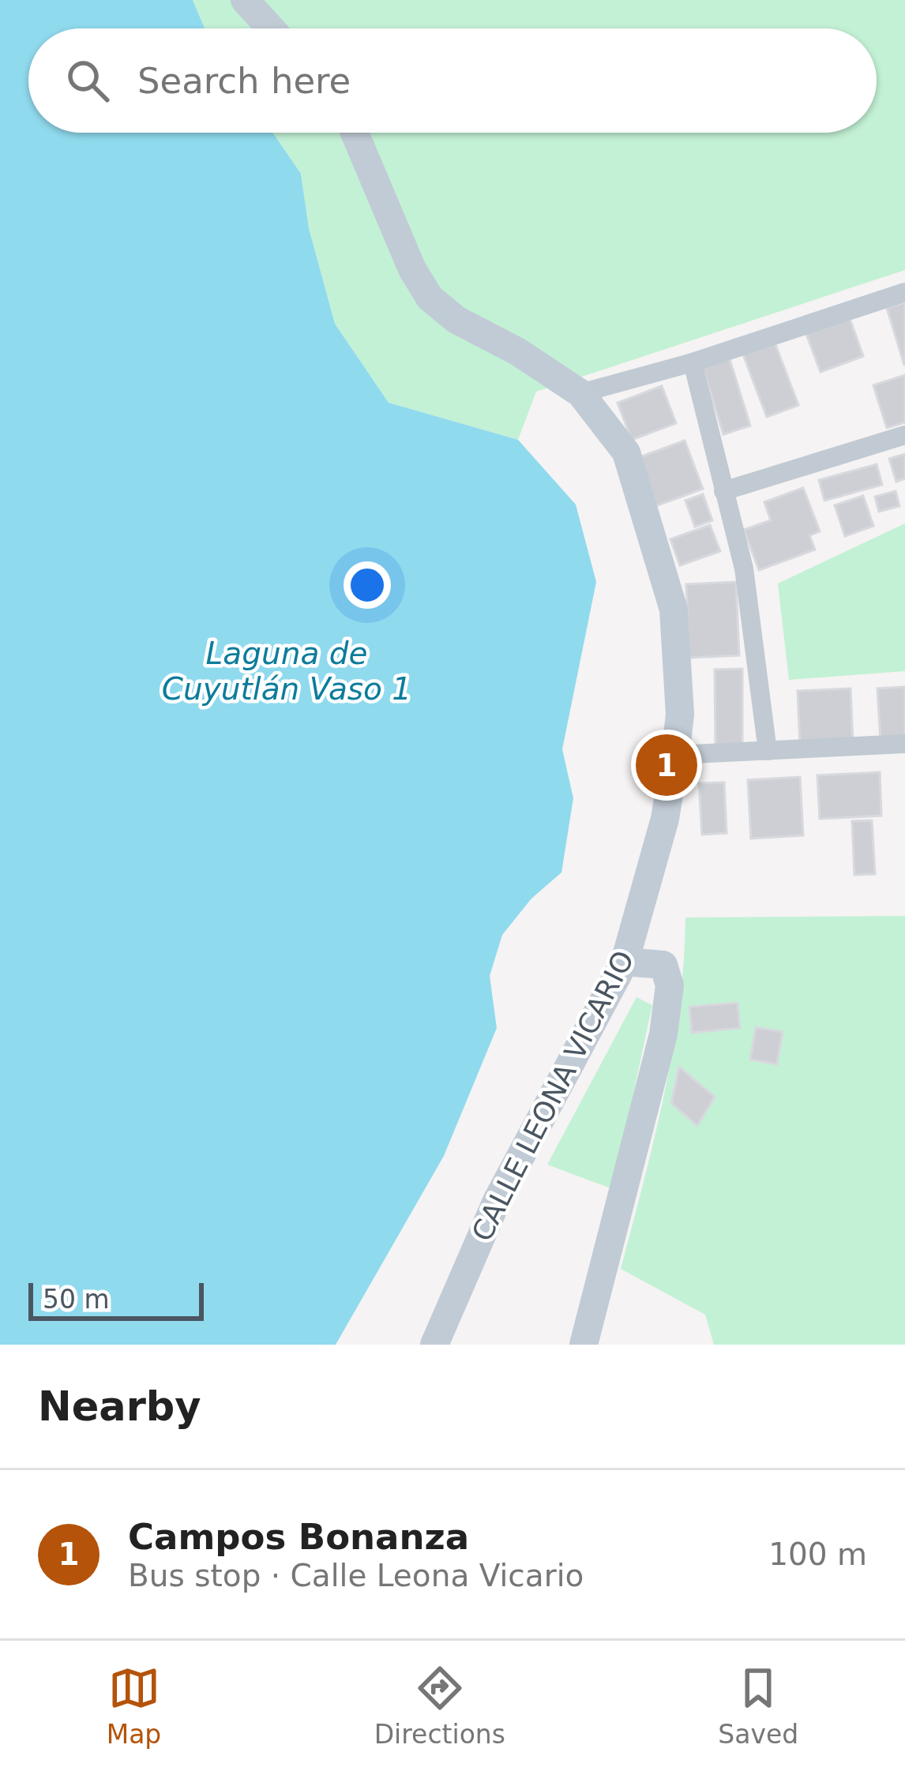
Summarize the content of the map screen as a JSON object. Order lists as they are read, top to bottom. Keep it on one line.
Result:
{"streets":{"main road":["CALLE LEONA VICARIO"]},"water":["Laguna de Cuyutlán Vaso 1"],"scale_bar":"50 m","page":{"search":"Search here","pins":"1","scale":"50 m","heading":"Nearby","list":[{"mark":"1","name":"Campos Bonanza","note":"Bus stop · Calle Leona Vicario","value":"100 m"}],"nav":["Map","Directions","Saved"]}}
